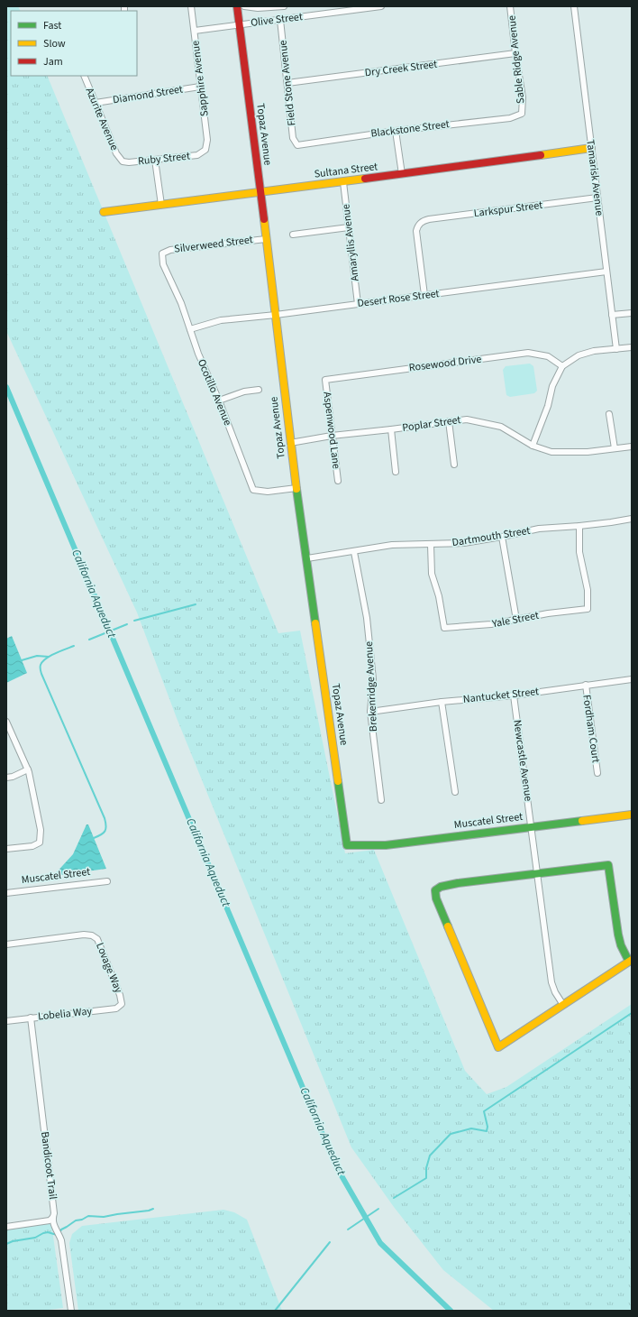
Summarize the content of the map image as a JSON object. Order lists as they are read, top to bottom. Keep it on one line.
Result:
{"streets":{"street":["Olive Street","Sable Ridge Avenue","Dry Creek Street","Sapphire Avenue","Field Stone Avenue","Diamond Street","Azurite Avenue","Blackstone Street","Topaz Avenue","Ruby Street","Sultana Street","Tamarisk Avenue","Larkspur Street","Amaryllis Avenue","Silverweed Street","Desert Rose Street","Rosewood Drive","Ocotillo Avenue","Poplar Street","Aspenwood Lane","Dartmouth Street","Yale Street","Brekenridge Avenue","Nantucket Street","Fordham Court","Newcastle Avenue","Muscatel Street","Lovage Way","Lobelia Way","Bandicoot Trail"]},"crossings":[["Olive Street","Sapphire Avenue"],["Olive Street","Field Stone Avenue"],["Olive Street","Topaz Avenue"],["Sable Ridge Avenue","Dry Creek Street"],["Sable Ridge Avenue","Blackstone Street"],["Dry Creek Street","Field Stone Avenue"],["Sapphire Avenue","Diamond Street"],["Sapphire Avenue","Ruby Street"],["Field Stone Avenue","Blackstone Street"],["Diamond Street","Azurite Avenue"],["Azurite Avenue","Ruby Street"],["Topaz Avenue","Sultana Street"],["Topaz Avenue","Silverweed Street"],["Topaz Avenue","Desert Rose Street"],["Topaz Avenue","Ocotillo Avenue"],["Topaz Avenue","Poplar Street"],["Topaz Avenue","Dartmouth Street"],["Topaz Avenue","Muscatel Street"],["Sultana Street","Tamarisk Avenue"],["Sultana Street","Amaryllis Avenue"],["Tamarisk Avenue","Larkspur Street"],["Tamarisk Avenue","Desert Rose Street"],["Larkspur Street","Desert Rose Street"],["Amaryllis Avenue","Desert Rose Street"],["Silverweed Street","Ocotillo Avenue"],["Desert Rose Street","Ocotillo Avenue"],["Rosewood Drive","Aspenwood Lane"],["Poplar Street","Aspenwood Lane"],["Dartmouth Street","Yale Street"],["Dartmouth Street","Brekenridge Avenue"],["Brekenridge Avenue","Nantucket Street"],["Nantucket Street","Fordham Court"],["Nantucket Street","Newcastle Avenue"],["Newcastle Avenue","Muscatel Street"],["Lovage Way","Lobelia Way"],["Lobelia Way","Bandicoot Trail"]],"water":["California Aqueduct"],"legend":["Fast","Slow","Jam"]}
